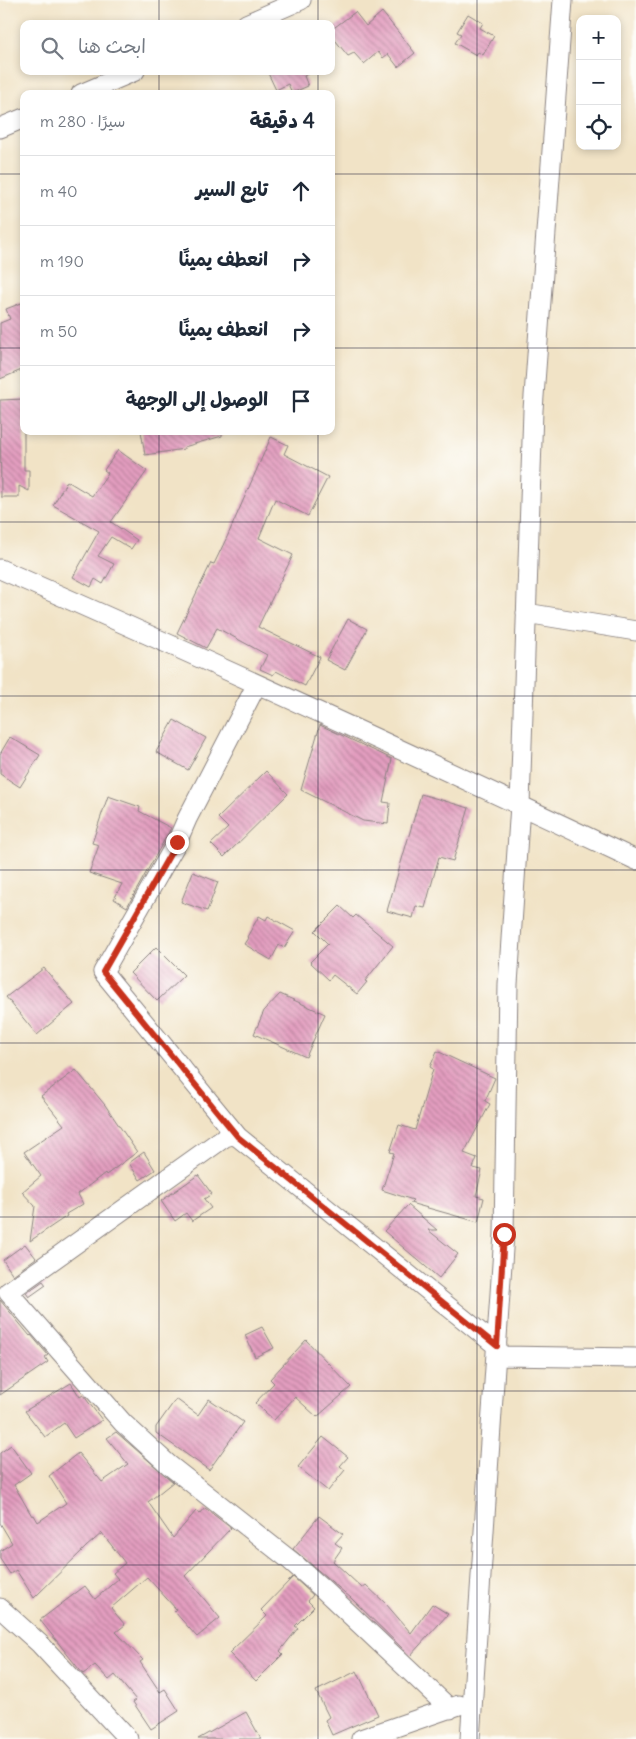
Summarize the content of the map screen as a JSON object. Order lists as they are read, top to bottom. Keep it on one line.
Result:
{"page":{"map_buttons":["+","−"],"search":"ابحث هنا","heading":["4 دقيقة","سيرًا · 280 m"],"list":[["تابع السير","40 m"],["انعطف يمينًا","190 m"],["انعطف يمينًا","50 m"],"الوصول إلى الوجهة"]}}
